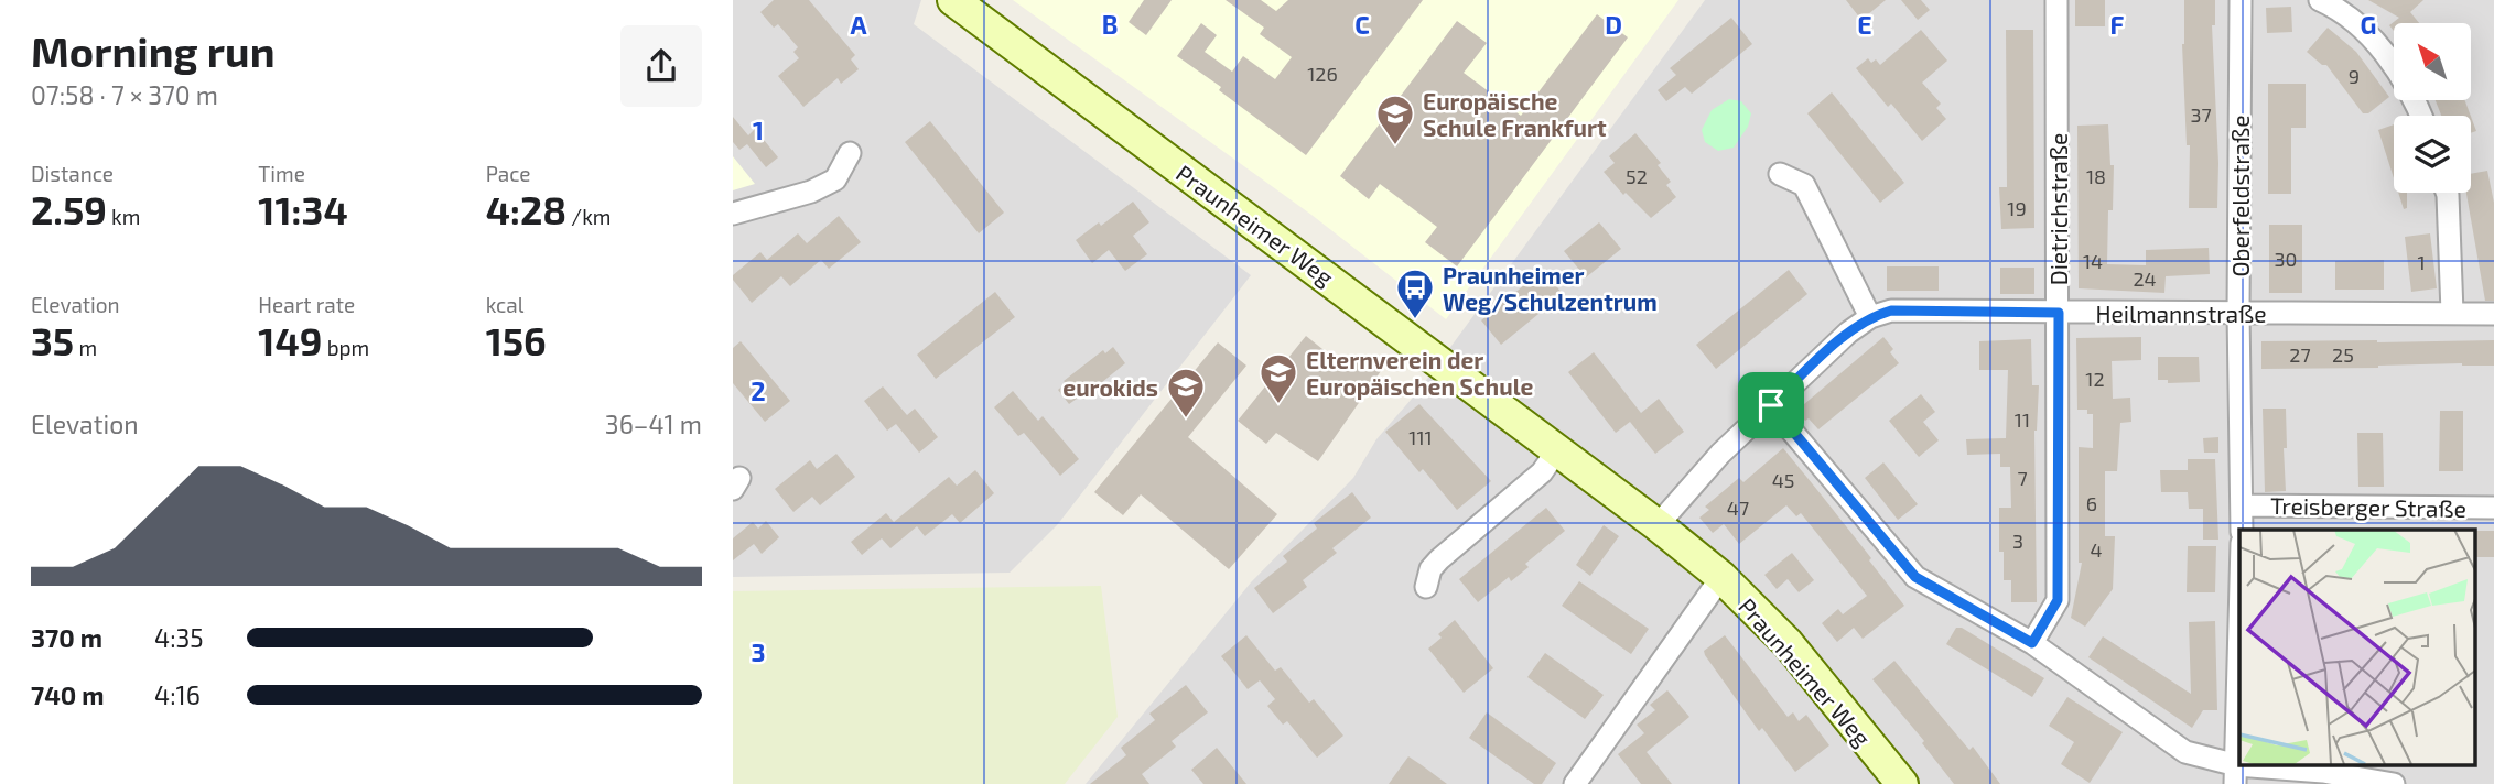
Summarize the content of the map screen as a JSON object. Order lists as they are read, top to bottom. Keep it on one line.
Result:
{"streets":{"main road":["Praunheimer Weg"],"street":["Oberfeldstraße","Dietrichstraße","Heilmannstraße","Treisberger Straße"]},"crossings":[["Oberfeldstraße","Heilmannstraße"],["Oberfeldstraße","Treisberger Straße"],["Dietrichstraße","Heilmannstraße"],["Praunheimer Weg","Heilmannstraße"]],"places":{"school or university":["Europäische Schule Frankfurt","Elternverein der Europäischen Schule","eurokids"],"bus stop":["Praunheimer Weg/Schulzentrum"]},"house_numbers":["126","9","37","52","18","19","30","14","1","24","27","25","12","11","111","7","45","6","47","3","4"],"north":"top left","page":{"heading":["Morning run","07:58 · 7 × 370 m"],"stats":[["Distance","2.59 km"],["Time","11:34"],["Pace","4:28 /km"],["Elevation","35 m"],["Heart rate","149 bpm"],["kcal","156"]],"chart":["Elevation","36–41 m"],"list":[{"name":"370 m","note":"4:35"},{"name":"740 m","note":"4:16"}]},"grid":{"columns":["A","B","C","D","E","F","G"],"rows":["1","2","3"]}}
